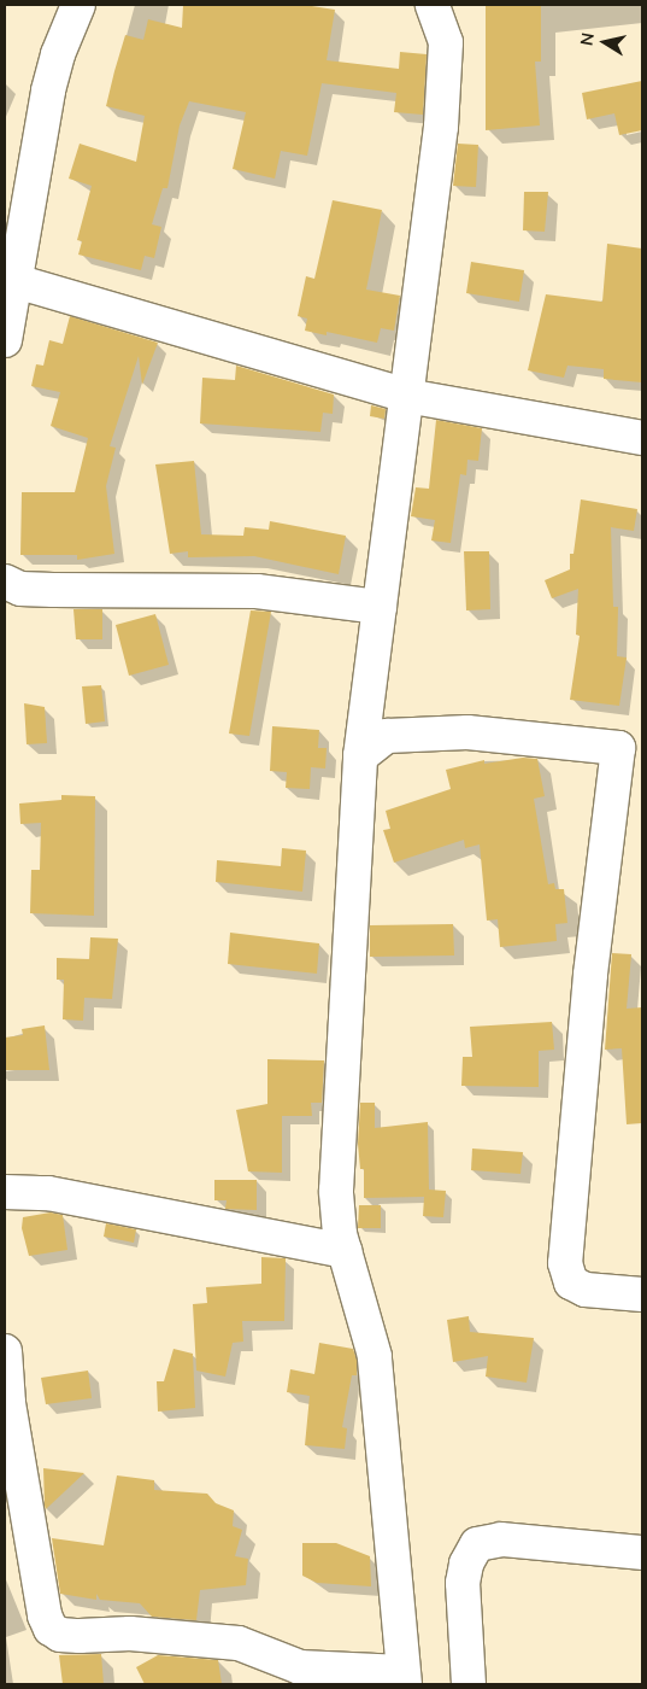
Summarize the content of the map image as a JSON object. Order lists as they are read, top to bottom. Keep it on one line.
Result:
{"north":"left"}
